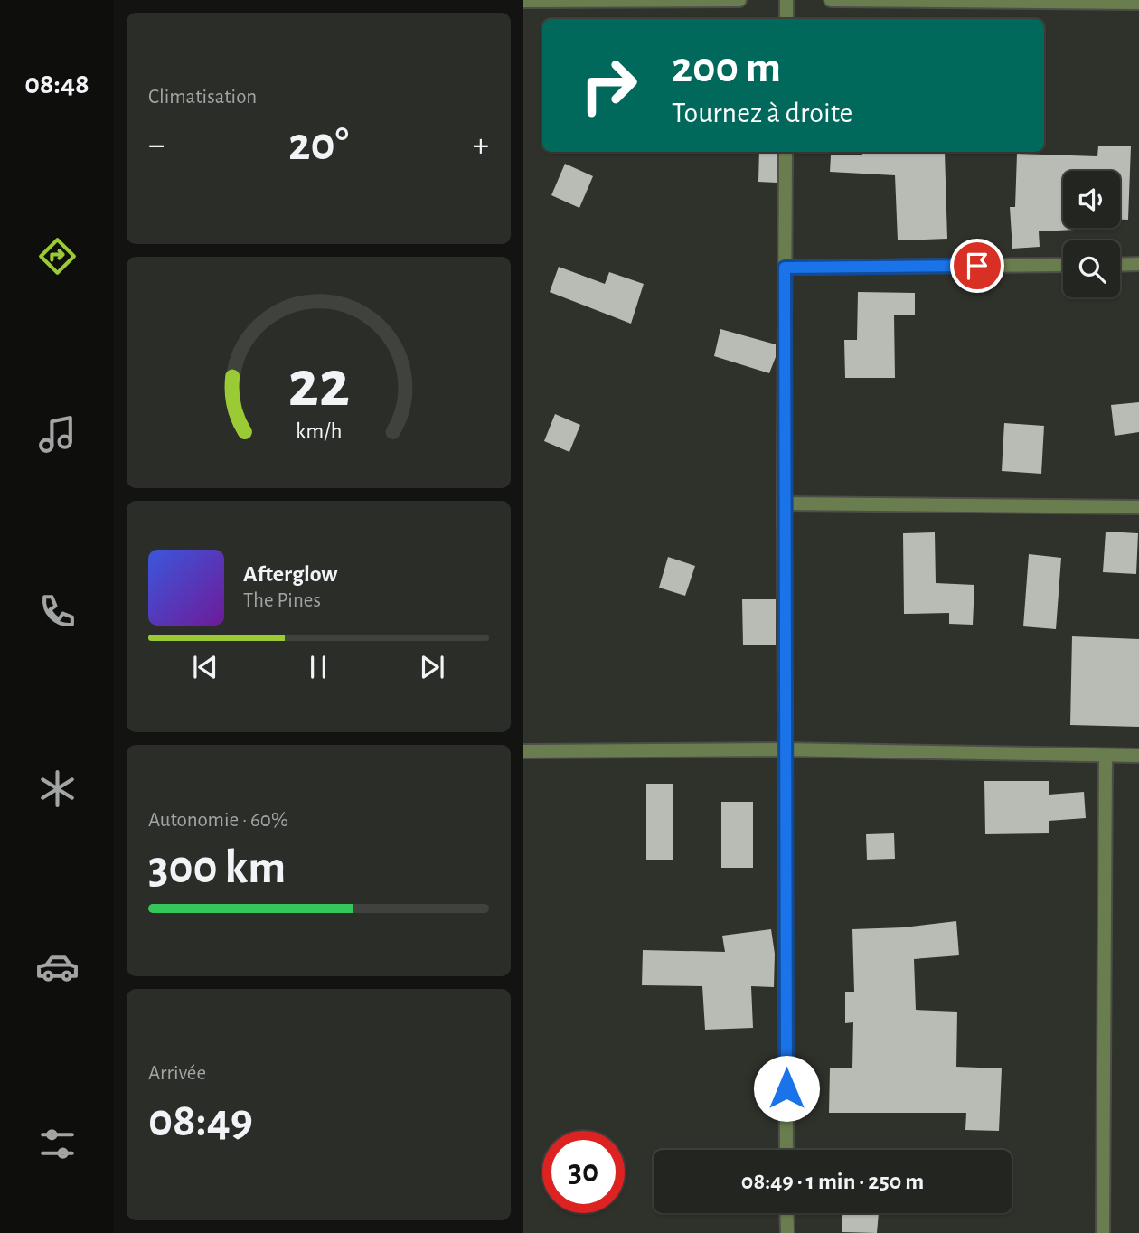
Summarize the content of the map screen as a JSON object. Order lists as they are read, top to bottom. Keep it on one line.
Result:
{"page":{"tabs":"08:48","tile":["Climatisation",["Autonomie · 60%","300 km"],["Arrivée","08:49"]],"turn":["200 m","Tournez à droite"],"heat":["−","20°","+"],"song":["Afterglow","The Pines"],"limit":"30","trip":"08:49 · 1 min · 250 m","gauge":["22","km/h"]}}
